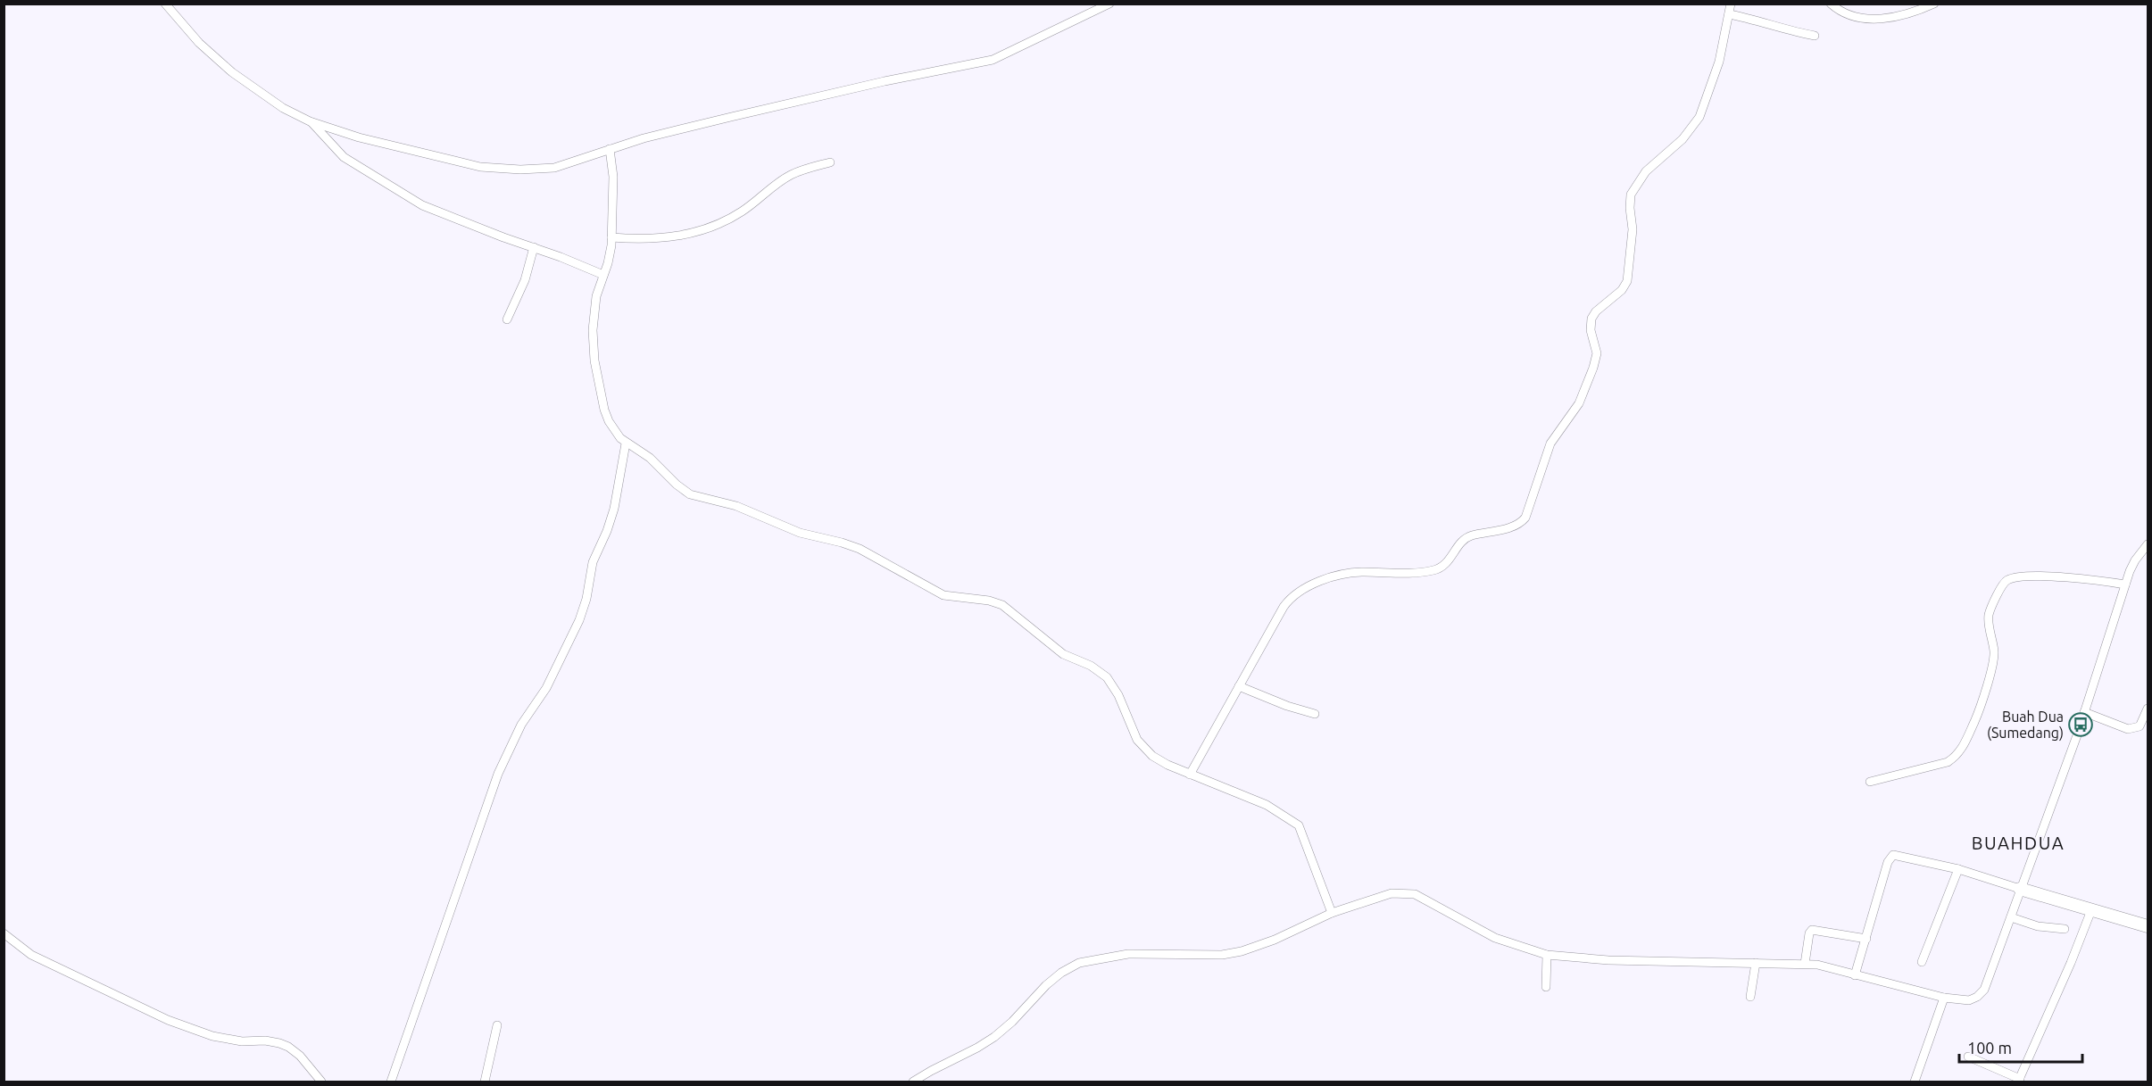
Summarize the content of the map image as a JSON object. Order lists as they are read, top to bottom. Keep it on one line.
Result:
{"districts":["BUAHDUA"],"places":{"bus stop":["Buah Dua (Sumedang)"]},"scale_bar":"100 m"}
